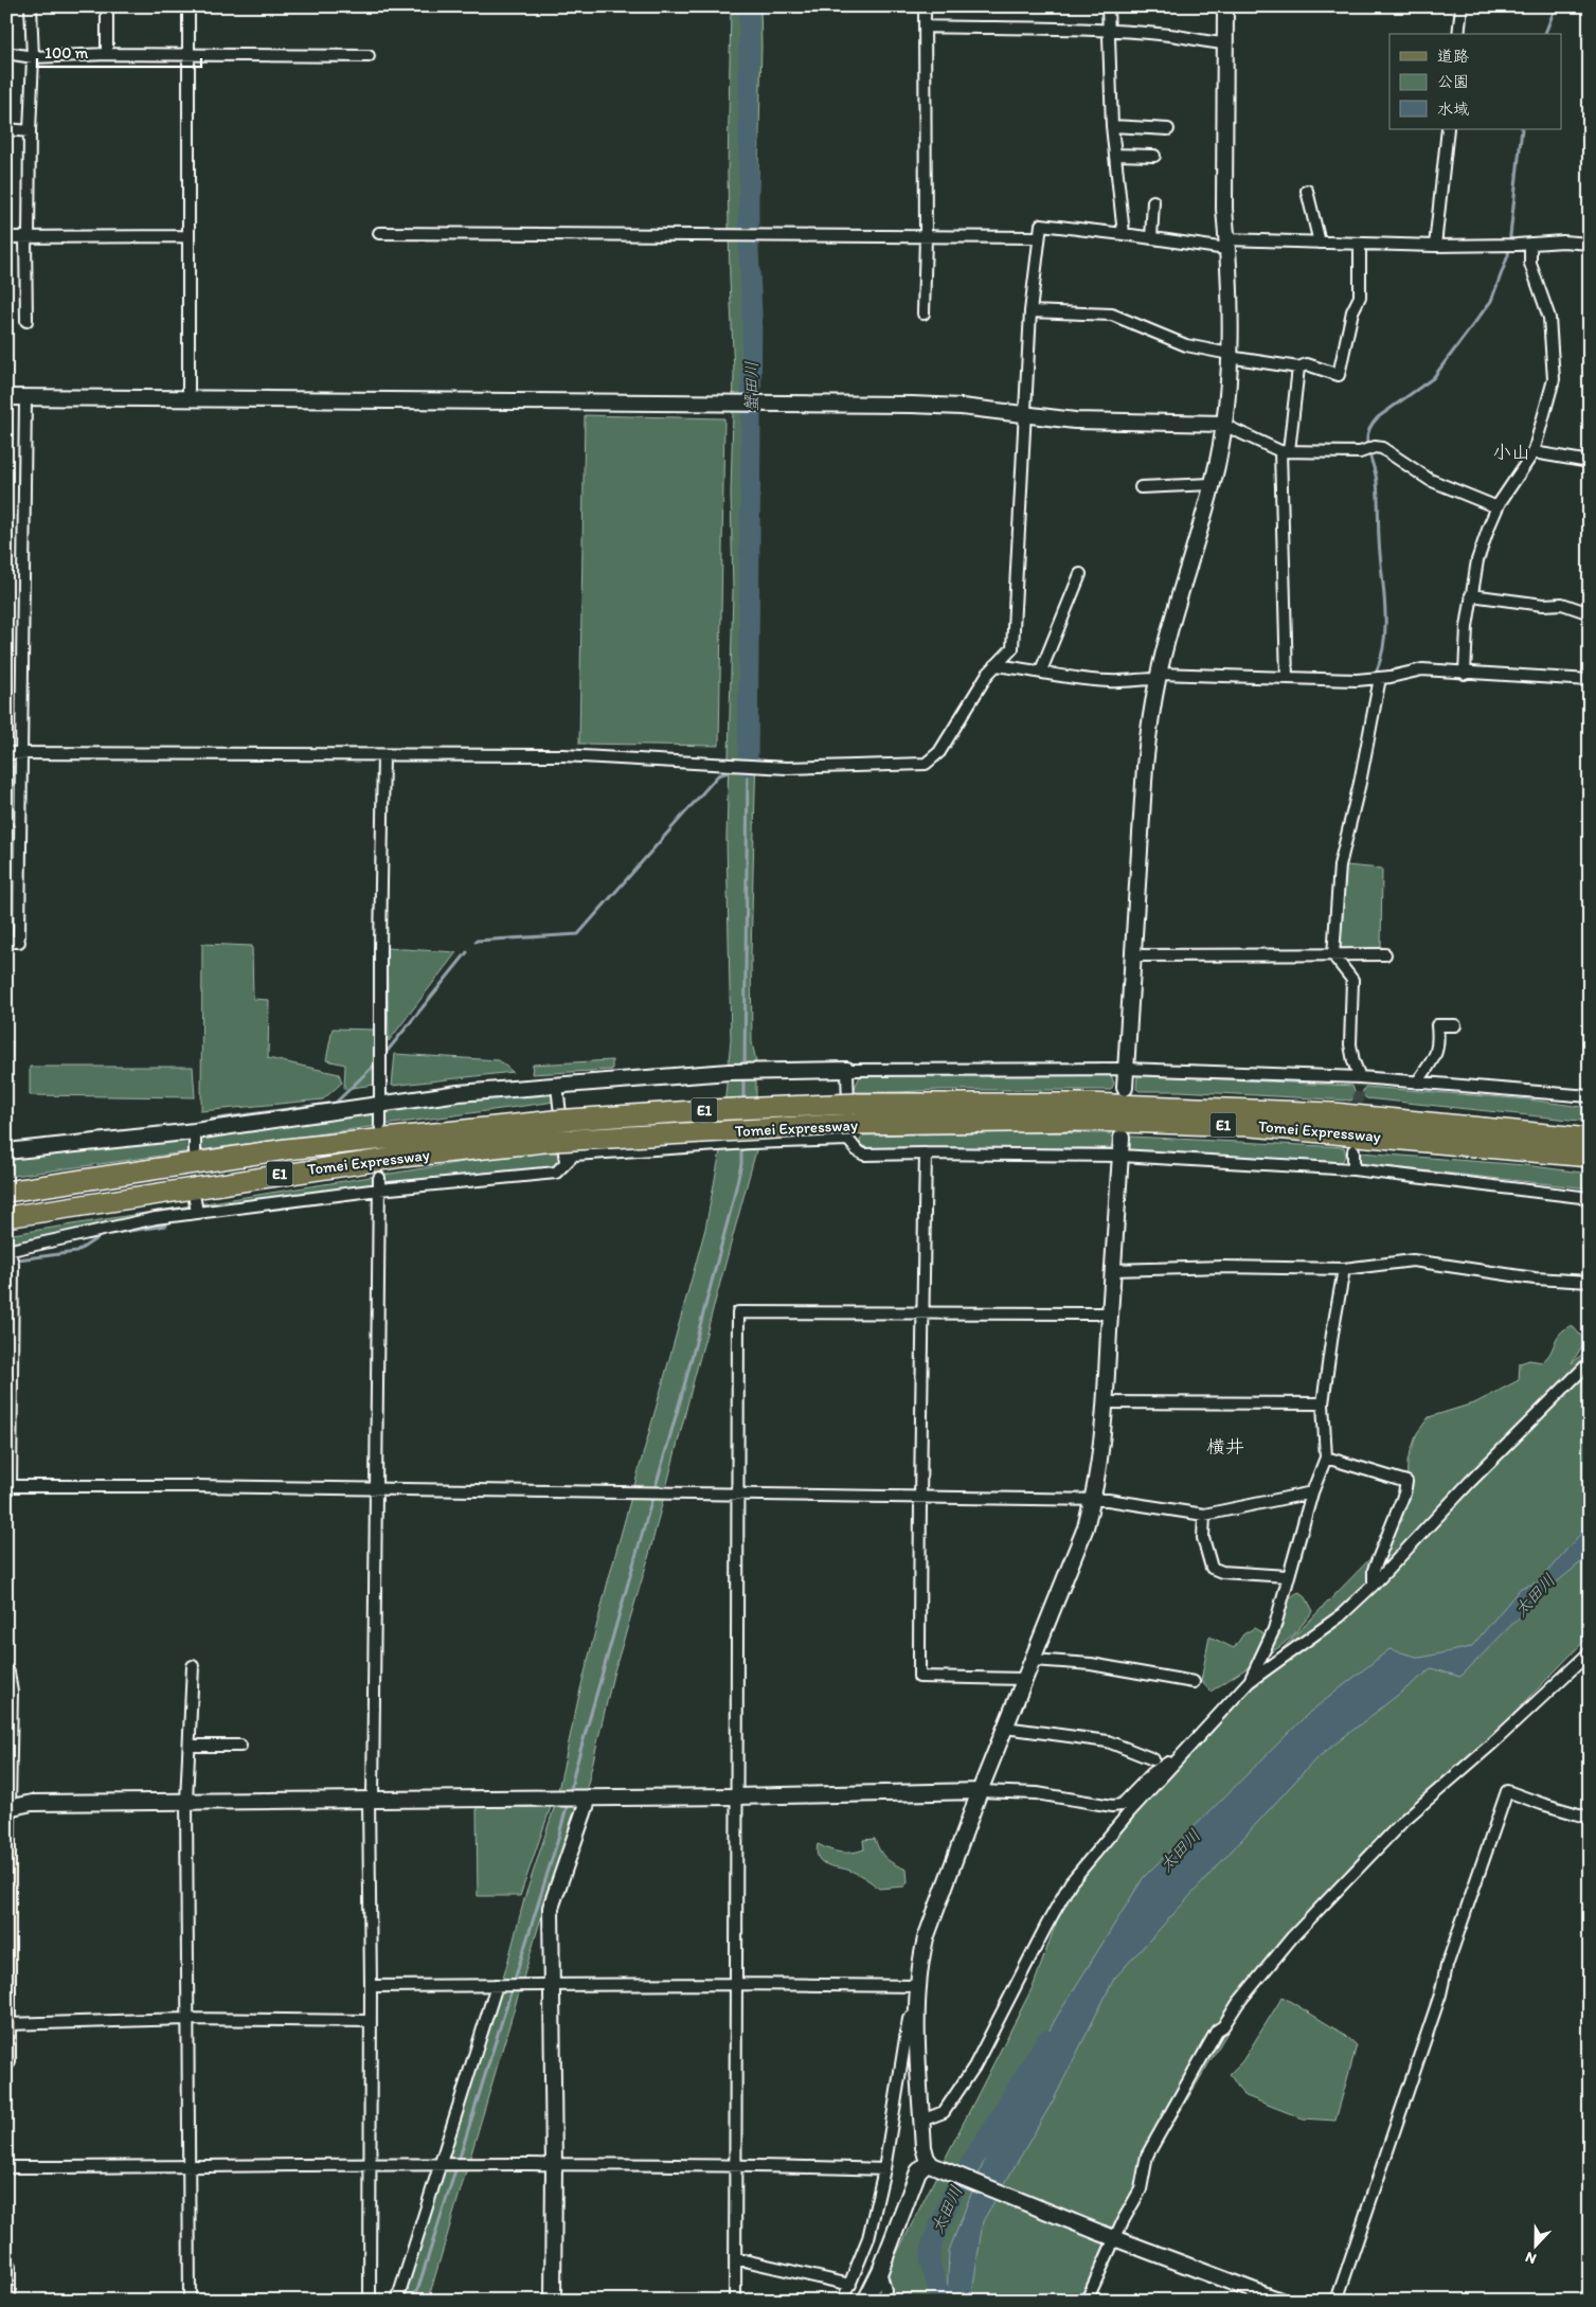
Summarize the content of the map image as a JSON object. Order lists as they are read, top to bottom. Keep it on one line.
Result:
{"streets":{"highway":["E1","Tomei Expressway"]},"districts":["小山","横井"],"water":["蟹田川","太田川"],"legend":["道路","公園","水域"],"scale_bar":"100 m","north":"bottom"}
